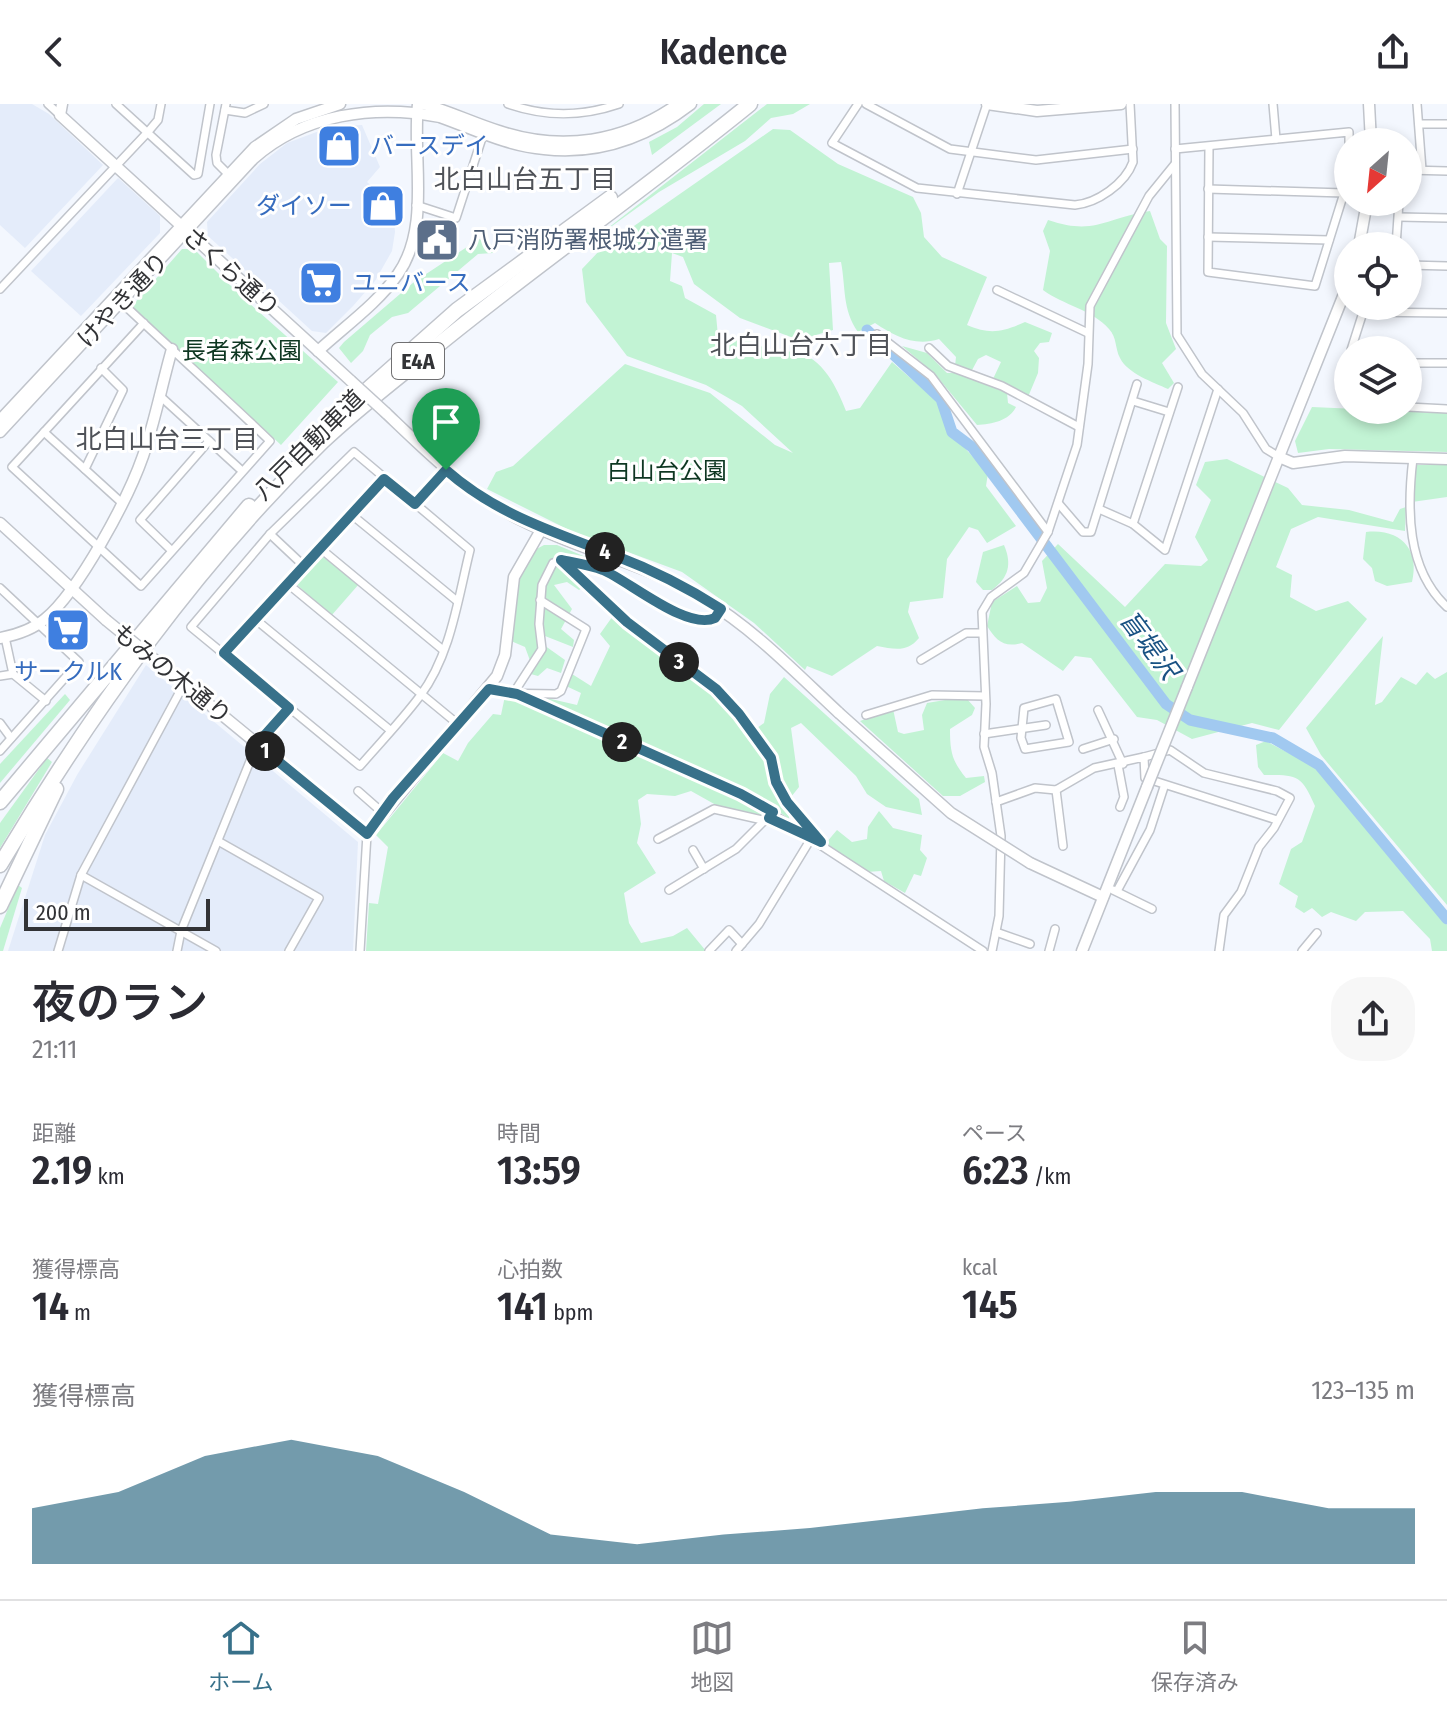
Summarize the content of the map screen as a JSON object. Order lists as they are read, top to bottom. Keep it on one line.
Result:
{"streets":{"highway":["E4A","八戸自動車道"],"street":["さくら通り","けやき通り","もみの木通り"]},"crossings":[["さくら通り","けやき通り"]],"districts":["北白山台五丁目","北白山台六丁目","北白山台三丁目"],"water":["盲堤沢"],"parks":["長者森公園","白山台公園"],"places":{"shop":["バースデイ","ダイソー"],"public building":["八戸消防署根城分遣署"],"supermarket":["ユニバース","サークルK"]},"scale_bar":"200 m","north":"bottom left","page":{"header":"Kadence","pins":["4","3","2","1"],"scale":"200 m","heading":["夜のラン","21:11"],"stats":[["距離","2.19 km"],["時間","13:59"],["ペース","6:23 /km"],["獲得標高","14 m"],["心拍数","141 bpm"],["kcal","145"]],"chart":["獲得標高","123–135 m"],"tabs":["ホーム","地図","保存済み"]}}
